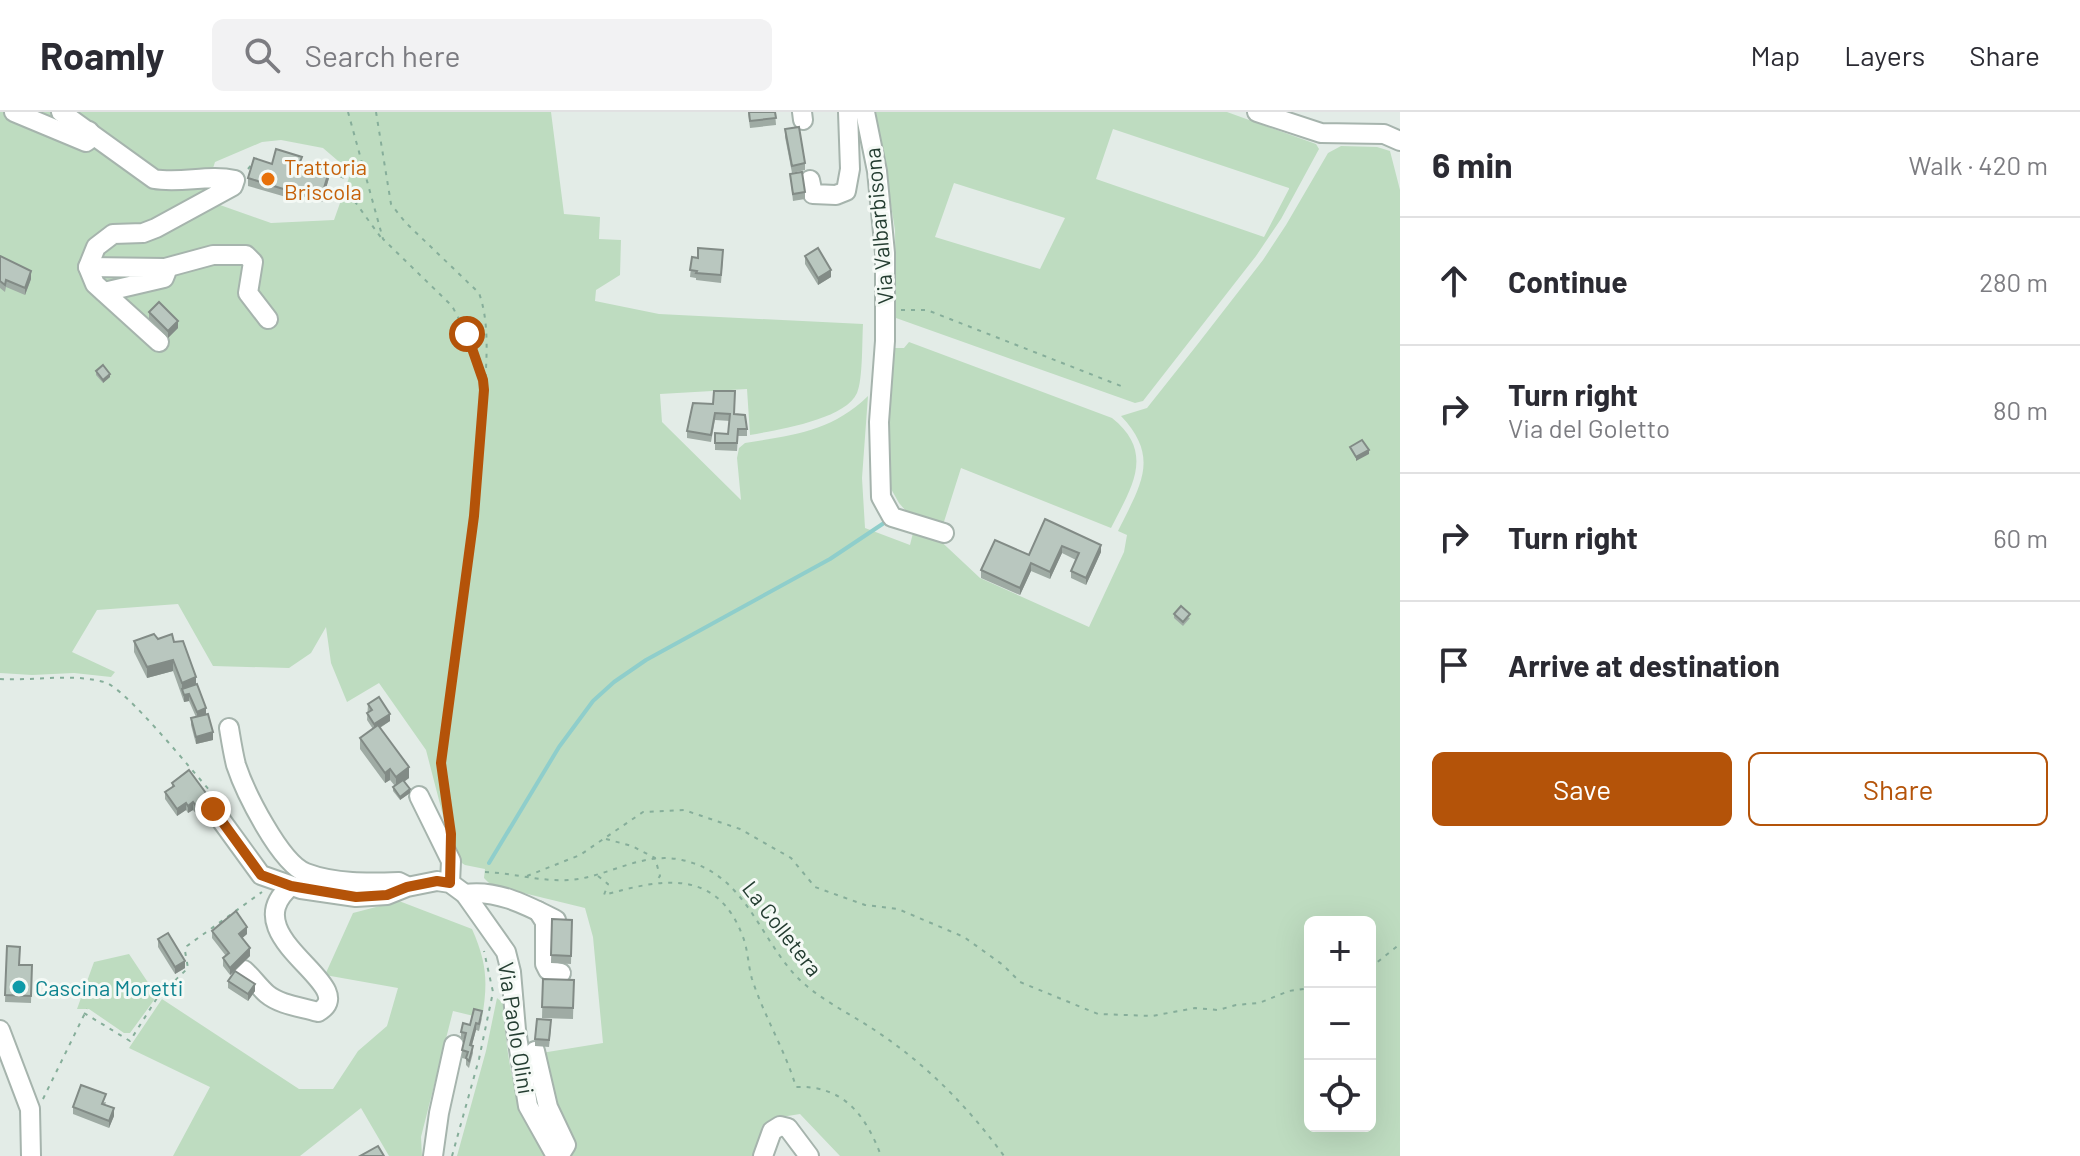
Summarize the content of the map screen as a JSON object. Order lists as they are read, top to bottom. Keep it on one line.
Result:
{"streets":{"street":["Via Valbarbisona","Via Paolo Olini"],"path":["La Colletera"]},"places":["Trattoria Briscola","Cascina Moretti"],"page":{"header":"Roamly","search":"Search here","nav":["Map","Layers","Share"],"heading":["6 min","Walk · 420 m"],"list":[["Continue","280 m"],["Turn right","Via del Goletto","80 m"],["Turn right","60 m"],"Arrive at destination"],"buttons":["Save","Share"],"map_buttons":["+","−"]}}
